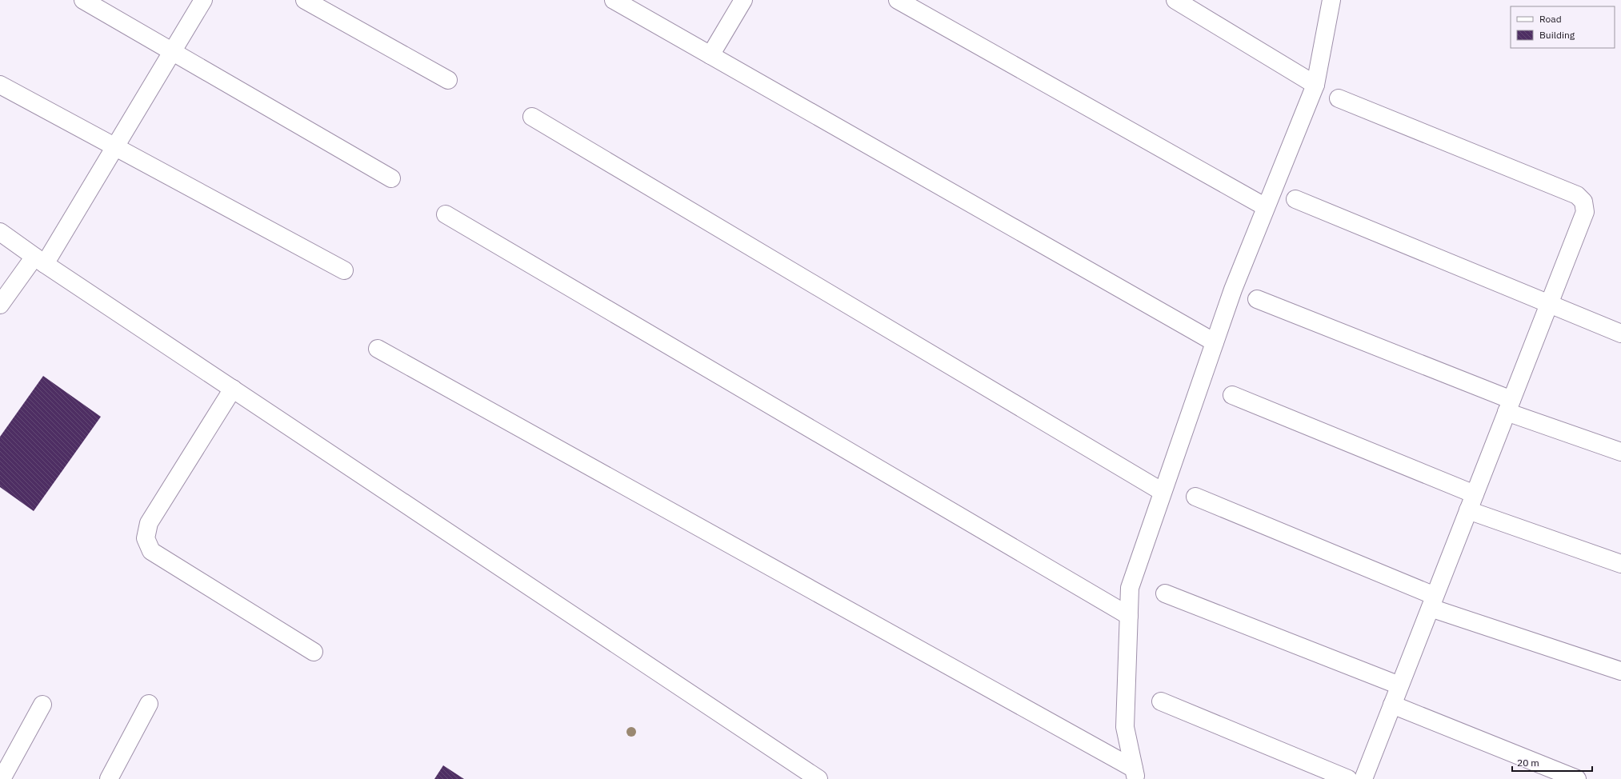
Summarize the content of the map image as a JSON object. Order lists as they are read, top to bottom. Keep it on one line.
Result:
{"legend":["Road","Building"],"scale_bar":"20 m"}
